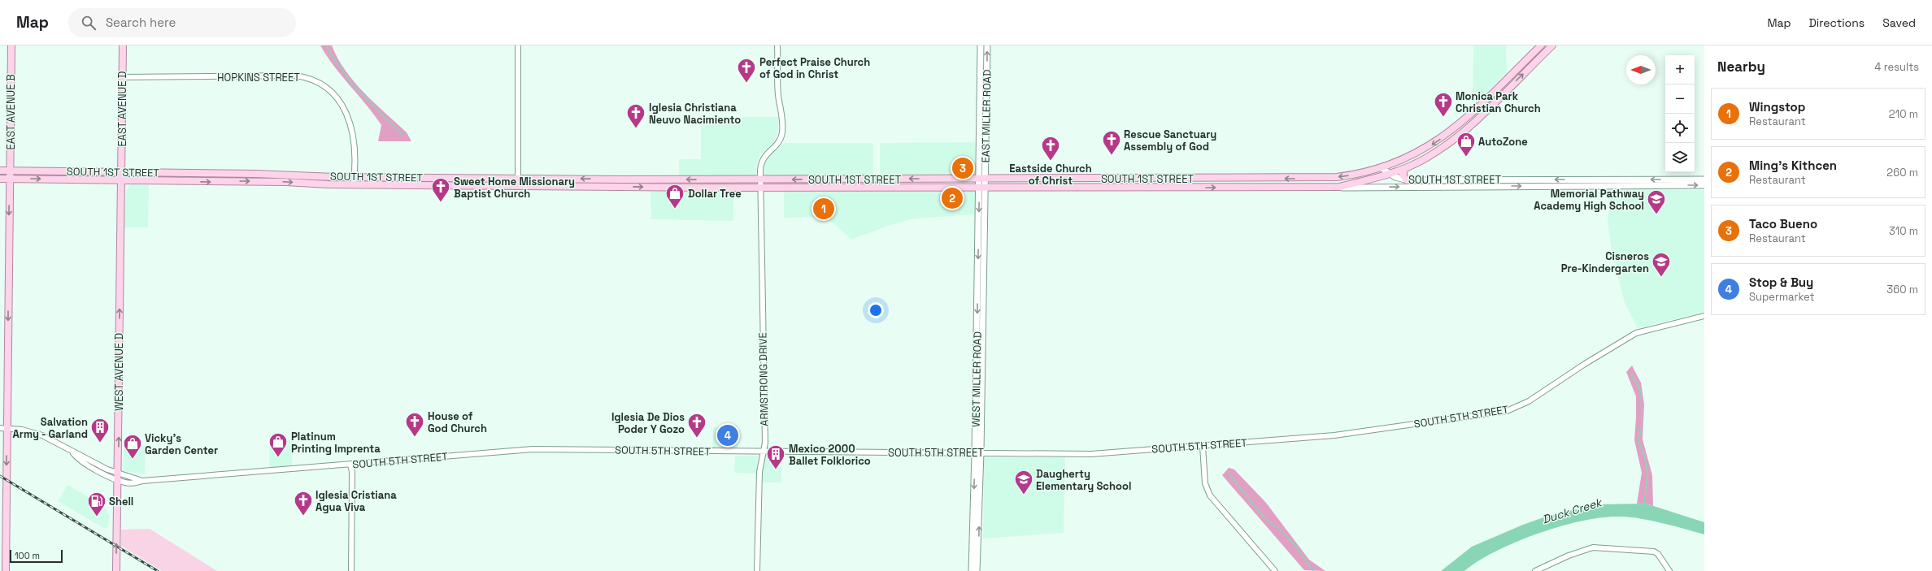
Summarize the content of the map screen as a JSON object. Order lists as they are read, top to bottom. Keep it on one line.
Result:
{"streets":{"main road":["EAST AVENUE D","EAST AVENUE B","EAST MILLER ROAD","SOUTH 1ST STREET","WEST AVENUE D","WEST MILLER ROAD"],"street":["HOPKINS STREET","ARMSTRONG DRIVE","SOUTH 5TH STREET"]},"crossings":[["HOPKINS STREET","EAST AVENUE D"],["HOPKINS STREET","SOUTH 1ST STREET"],["EAST AVENUE D","SOUTH 1ST STREET"],["EAST AVENUE D","WEST AVENUE D"],["EAST AVENUE B","SOUTH 1ST STREET"],["EAST AVENUE B","SOUTH 5TH STREET"],["EAST MILLER ROAD","SOUTH 1ST STREET"],["EAST MILLER ROAD","WEST MILLER ROAD"],["SOUTH 1ST STREET","WEST AVENUE D"],["SOUTH 1ST STREET","ARMSTRONG DRIVE"],["SOUTH 1ST STREET","WEST MILLER ROAD"],["WEST AVENUE D","SOUTH 5TH STREET"],["ARMSTRONG DRIVE","SOUTH 5TH STREET"],["WEST MILLER ROAD","SOUTH 5TH STREET"]],"one_way":["EAST AVENUE B","WEST AVENUE D"],"water":["Duck Creek"],"places":{"church":["Perfect Praise Church of God in Christ","Monica Park Christian Church","Iglesia Christiana Neuvo Nacimiento","Rescue Sanctuary Assembly of God","Eastside Church of Christ","Sweet Home Missionary Baptist Church","House of God Church","Iglesia De Dios Poder Y Gozo","Iglesia Cristiana Agua Viva"],"shop":["AutoZone","Dollar Tree","Platinum Printing Imprenta","Vicky's Garden Center"],"school or university":["Memorial Pathway Academy High School","Cisneros Pre-Kindergarten","Daugherty Elementary School"],"building":["Salvation Army - Garland","Mexico 2000 Ballet Folklorico"],"fuel station":["Shell"]},"scale_bar":"100 m","north":"left","page":{"header":"Map","search":"Search here","nav":["Map","Directions","Saved"],"heading":["Nearby","4 results"],"map_buttons":["+","−"],"list":[{"mark":"1","name":"Wingstop","note":"Restaurant","value":"210 m"},{"mark":"2","name":"Ming's Kithcen","note":"Restaurant","value":"260 m"},{"mark":"3","name":"Taco Bueno","note":"Restaurant","value":"310 m"},{"mark":"4","name":"Stop & Buy","note":"Supermarket","value":"360 m"}],"pins":["3","2","1","4"],"scale":"100 m"}}
